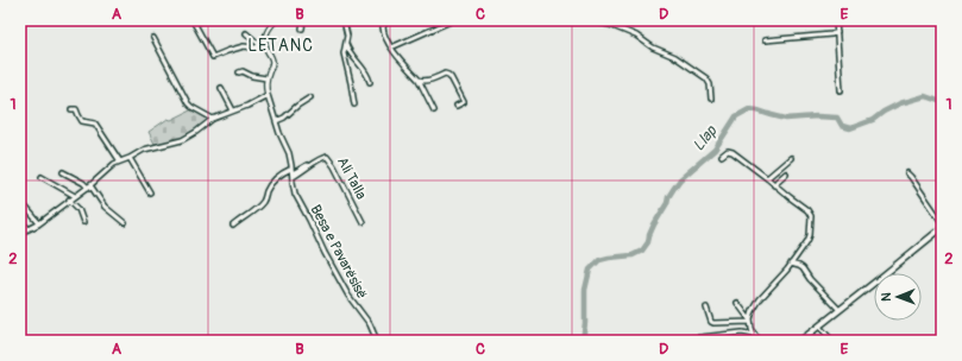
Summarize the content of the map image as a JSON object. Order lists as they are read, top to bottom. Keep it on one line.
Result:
{"streets":{"street":["Ali Talla","Besa e Pavarësisë"]},"crossings":[["Ali Talla","Besa e Pavarësisë"]],"districts":["LETANC"],"water":["Llap"],"north":"left","grid":{"columns":["A","B","C","D","E"],"rows":["1","2"]}}
